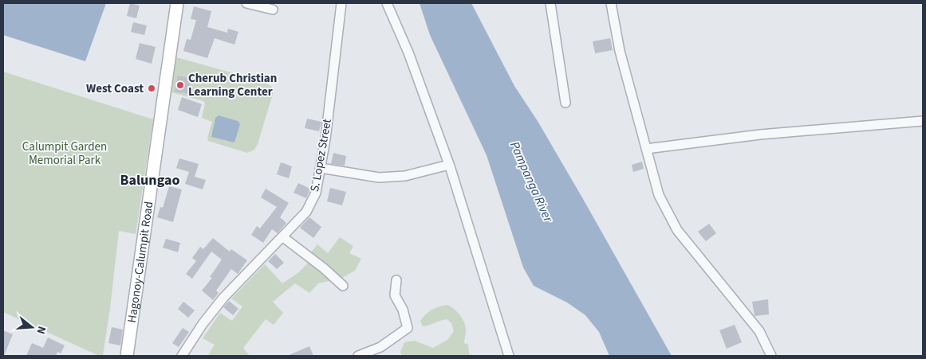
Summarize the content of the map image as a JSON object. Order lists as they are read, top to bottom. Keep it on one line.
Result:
{"streets":{"main road":["Hagonoy-Calumpit Road"],"street":["S. Lopez Street"]},"districts":["Balungao"],"water":["Pampanga River"],"parks":["Calumpit Garden Memorial Park"],"places":["Cherub Christian Learning Center","West Coast"],"north":"right"}
